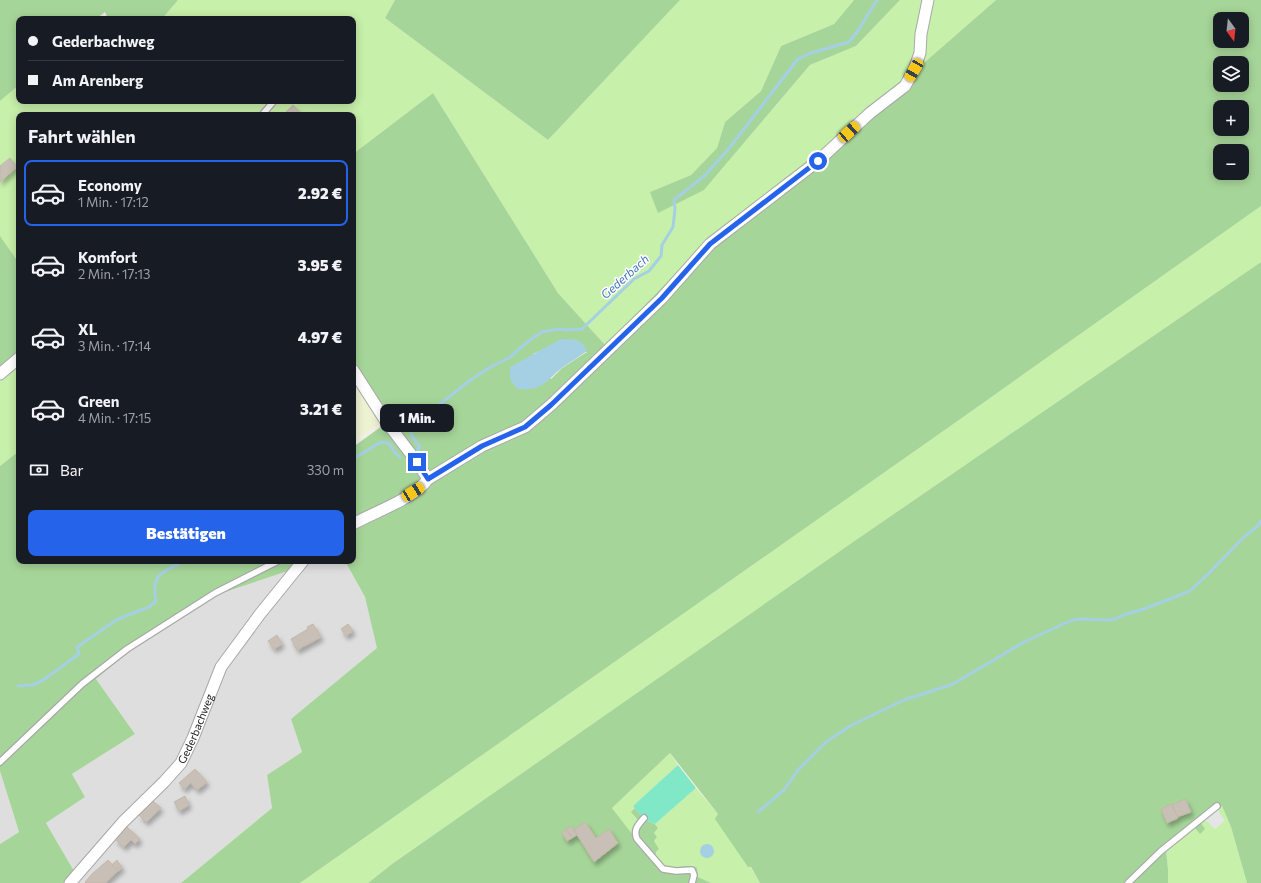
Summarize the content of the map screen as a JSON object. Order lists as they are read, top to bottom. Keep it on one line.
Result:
{"streets":{"street":["Gederbachweg"]},"water":["Gederbach"],"north":"bottom","page":{"map_buttons":["+","−"],"banner":["Gederbachweg","Am Arenberg"],"heading":"Fahrt wählen","list":[{"name":"Economy","note":"1 Min. · 17:12","value":"2.92 €"},{"name":"Komfort","note":"2 Min. · 17:13","value":"3.95 €"},{"name":"XL","note":"3 Min. · 17:14","value":"4.97 €"},{"name":"Green","note":"4 Min. · 17:15","value":"3.21 €"}],"bubble":"1 Min.","pay":["Bar","330 m"],"buttons":"Bestätigen"}}
